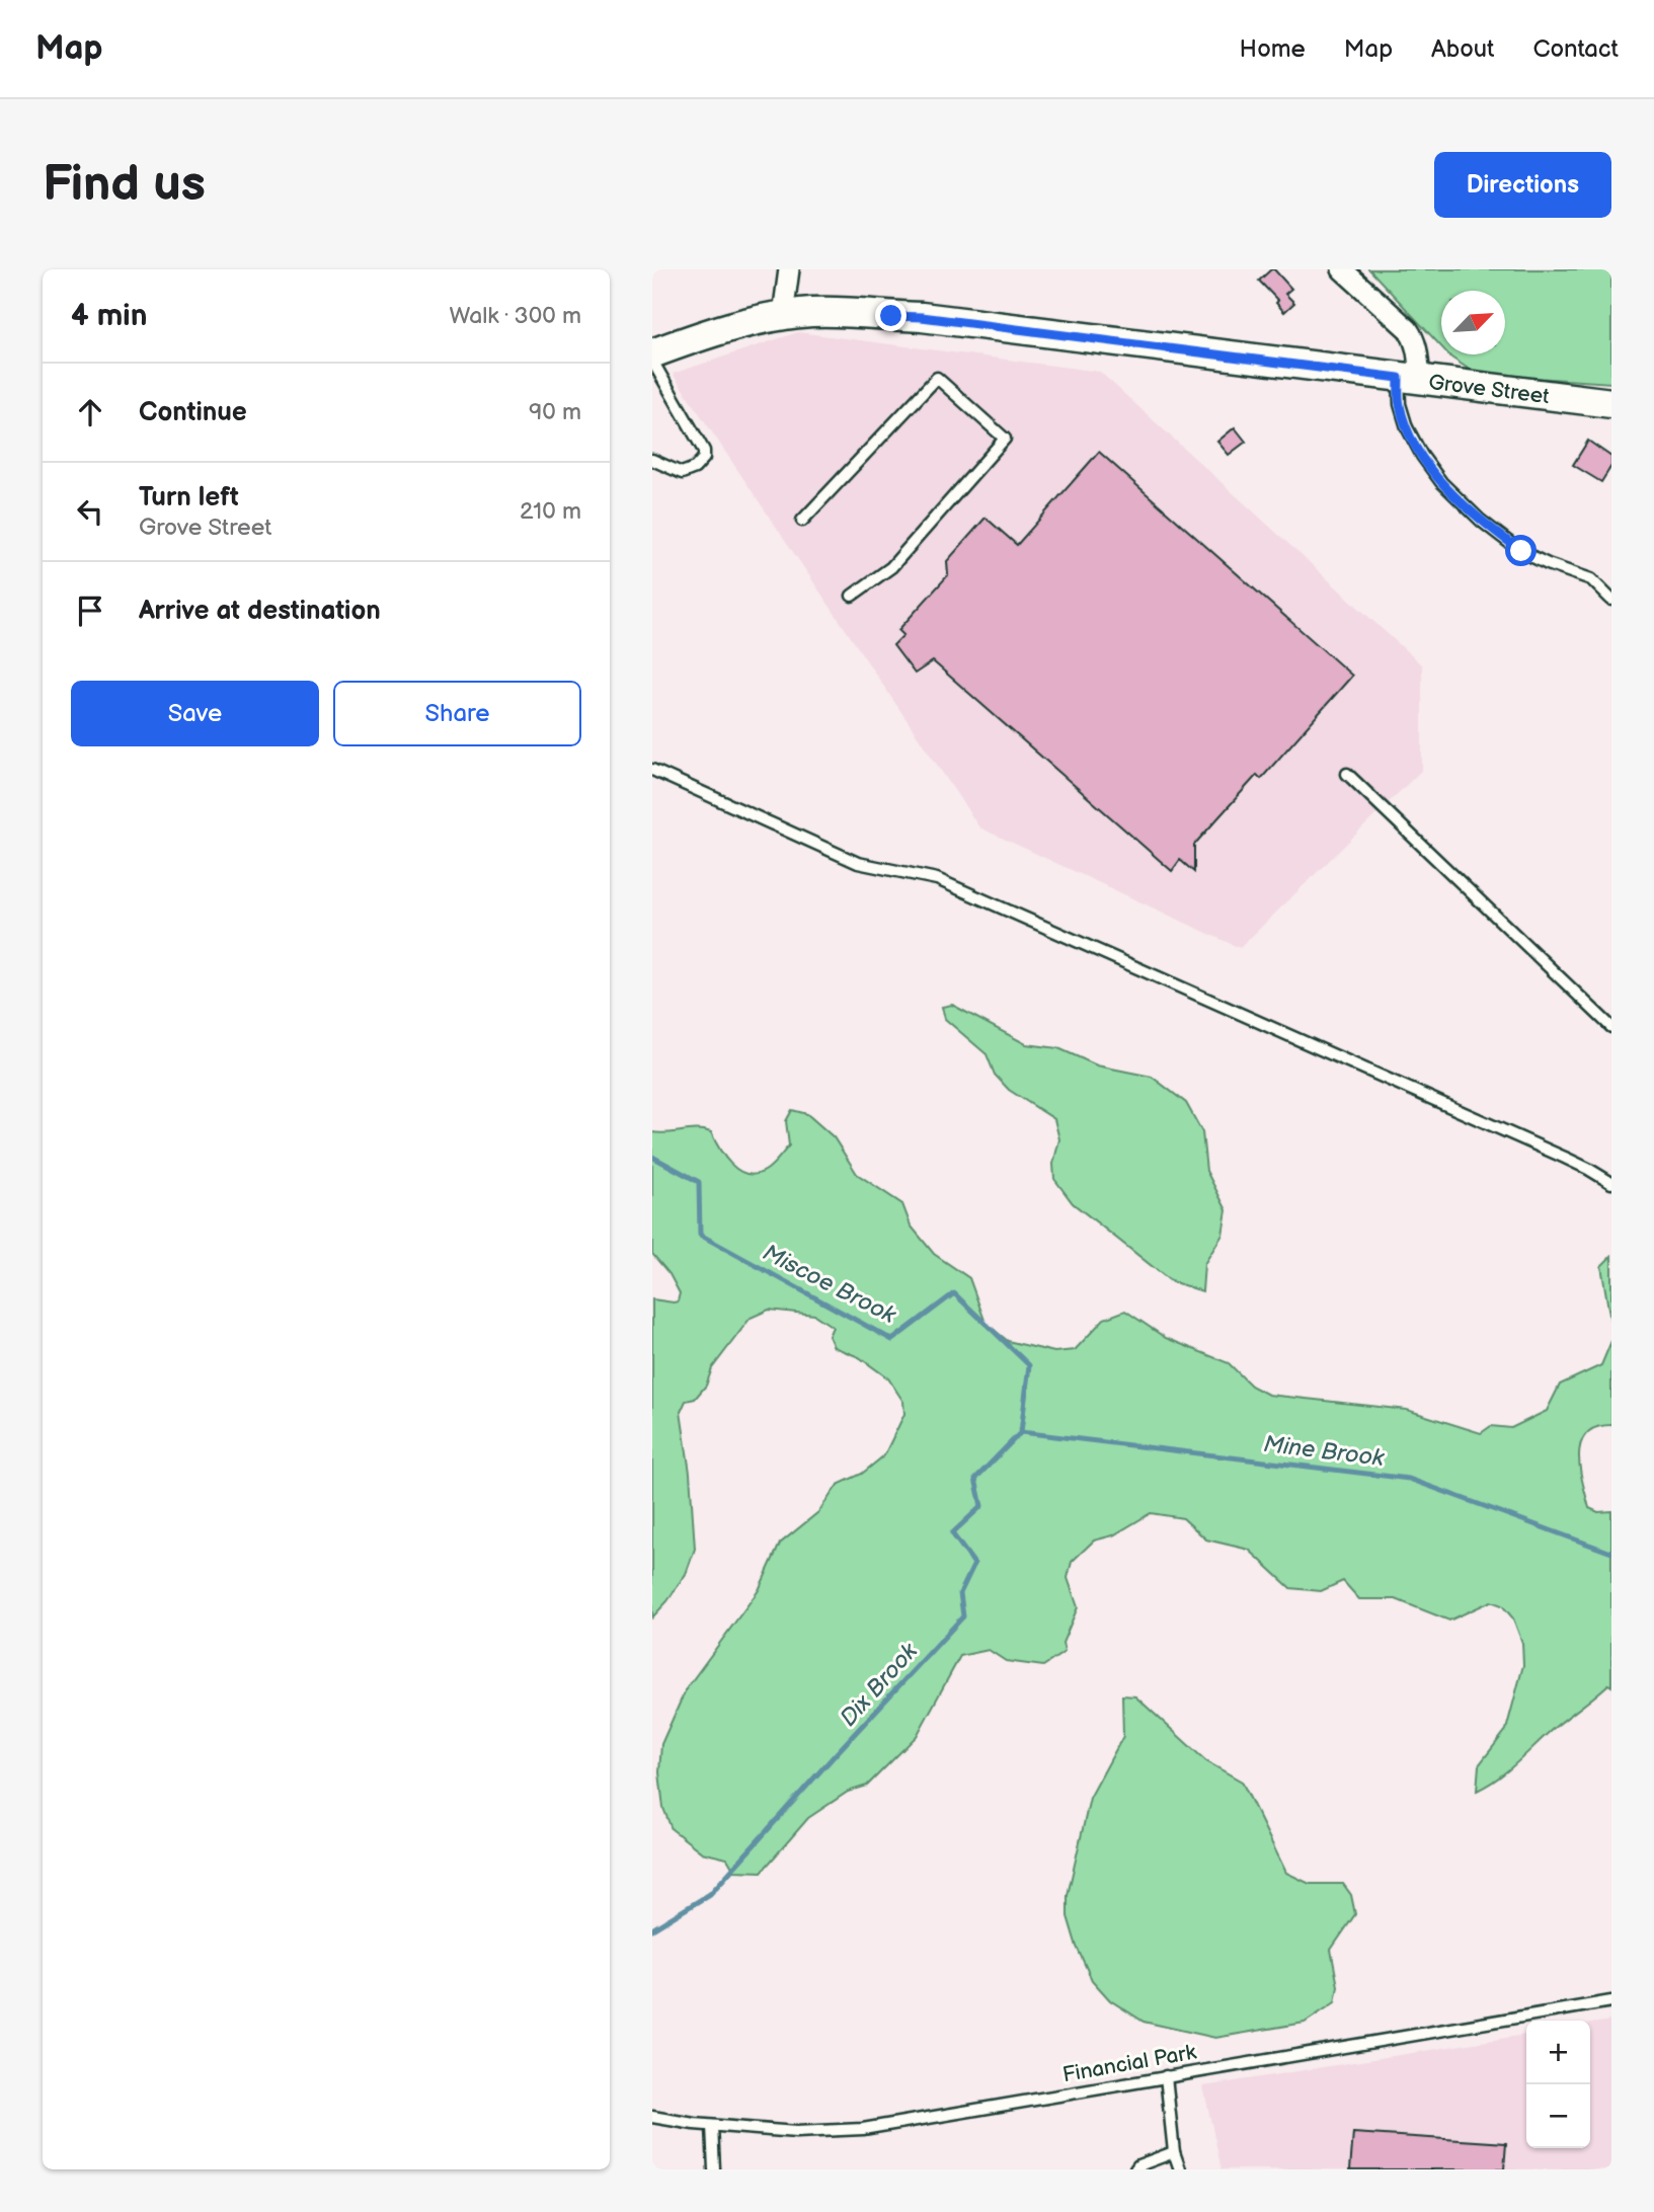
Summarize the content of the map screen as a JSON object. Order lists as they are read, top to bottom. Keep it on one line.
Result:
{"streets":{"main road":["Grove Street"],"lane":["Financial Park"]},"water":["Miscoe Brook","Mine Brook","Dix Brook"],"north":"top right","page":{"header":"Map","nav":["Home","Map","About","Contact"],"buttons":["Directions",["Save","Share"]],"title":"Find us","heading":["4 min","Walk · 300 m"],"list":[["Continue","90 m"],["Turn left","Grove Street","210 m"],"Arrive at destination"],"map_buttons":["+","−"]}}
